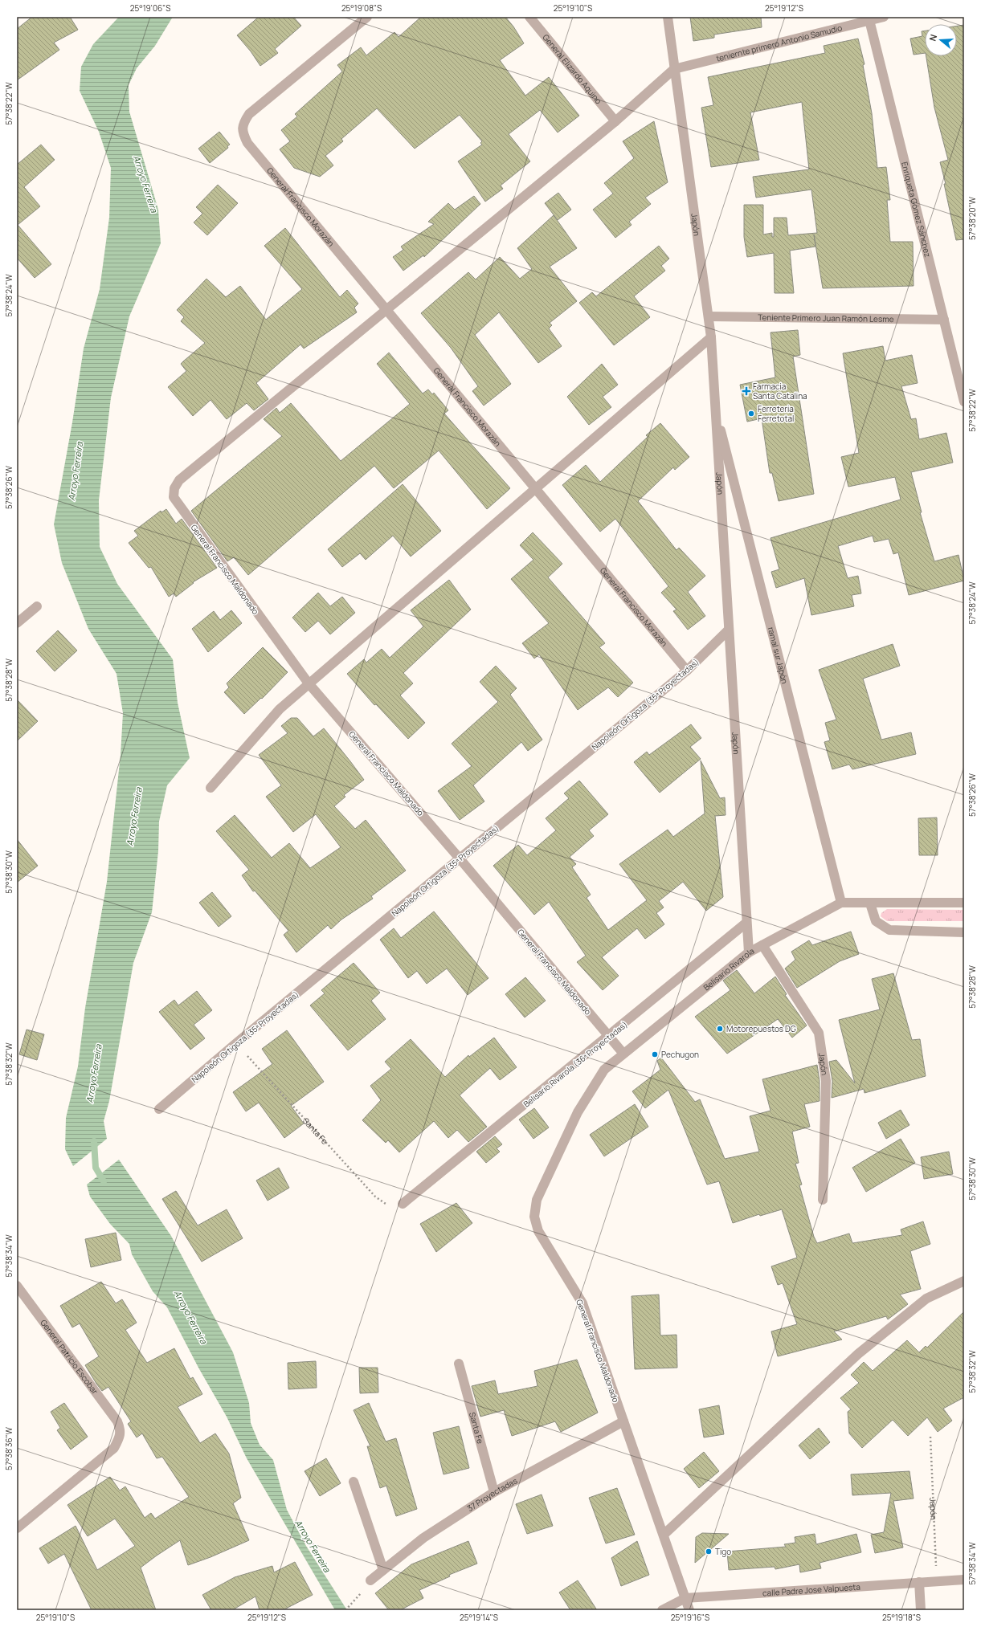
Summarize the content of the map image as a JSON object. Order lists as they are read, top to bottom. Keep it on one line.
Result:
{"streets":{"street":["teniernte primero Antonio Samudio","General Elizardo Aquino","General Francisco Morazán","Enriqueta Gómez Sánchez","Japón","Teniente Primero Juan Ramón Lesme","General Francisco Maldonado","ramal sur Japón","Napoleón Ortigoza (35ª Proyectadas)","Belisario Rivarola","Belisario Rivarola (36ª Proyectadas)","Santa Fe","General Patricio Escobar","37 Proyectadas","calle Padre Jose Valpuesta"]},"crossings":[["teniernte primero Antonio Samudio","Enriqueta Gómez Sánchez"],["teniernte primero Antonio Samudio","Japón"],["General Francisco Morazán","General Francisco Maldonado"],["General Francisco Morazán","Napoleón Ortigoza (35ª Proyectadas)"],["Enriqueta Gómez Sánchez","Teniente Primero Juan Ramón Lesme"],["Japón","Teniente Primero Juan Ramón Lesme"],["Japón","ramal sur Japón"],["Japón","Napoleón Ortigoza (35ª Proyectadas)"],["Japón","Belisario Rivarola"],["Japón","Belisario Rivarola (36ª Proyectadas)"],["Japón","calle Padre Jose Valpuesta"],["General Francisco Maldonado","Napoleón Ortigoza (35ª Proyectadas)"],["General Francisco Maldonado","Belisario Rivarola"],["General Francisco Maldonado","Belisario Rivarola (36ª Proyectadas)"],["General Francisco Maldonado","37 Proyectadas"],["General Francisco Maldonado","calle Padre Jose Valpuesta"],["ramal sur Japón","Belisario Rivarola"],["Napoleón Ortigoza (35ª Proyectadas)","Santa Fe"],["Belisario Rivarola (36ª Proyectadas)","Santa Fe"],["Santa Fe","37 Proyectadas"]],"water":["Arroyo Ferreira"],"places":{"health":["Farmacia Santa Catalina"],"other":["Ferreteria Ferretotal","Motorepuestos DG","Pechugon","Tigo"]},"north":"left","coordinates":["25°19'06\"S","25°19'08\"S","25°19'10\"S","25°19'12\"S","57°38'22\"W","57°38'20\"W","57°38'24\"W","57°38'26\"W","57°38'28\"W","57°38'30\"W","57°38'32\"W","57°38'34\"W","57°38'36\"W","25°19'14\"S","25°19'16\"S","25°19'18\"S"]}
